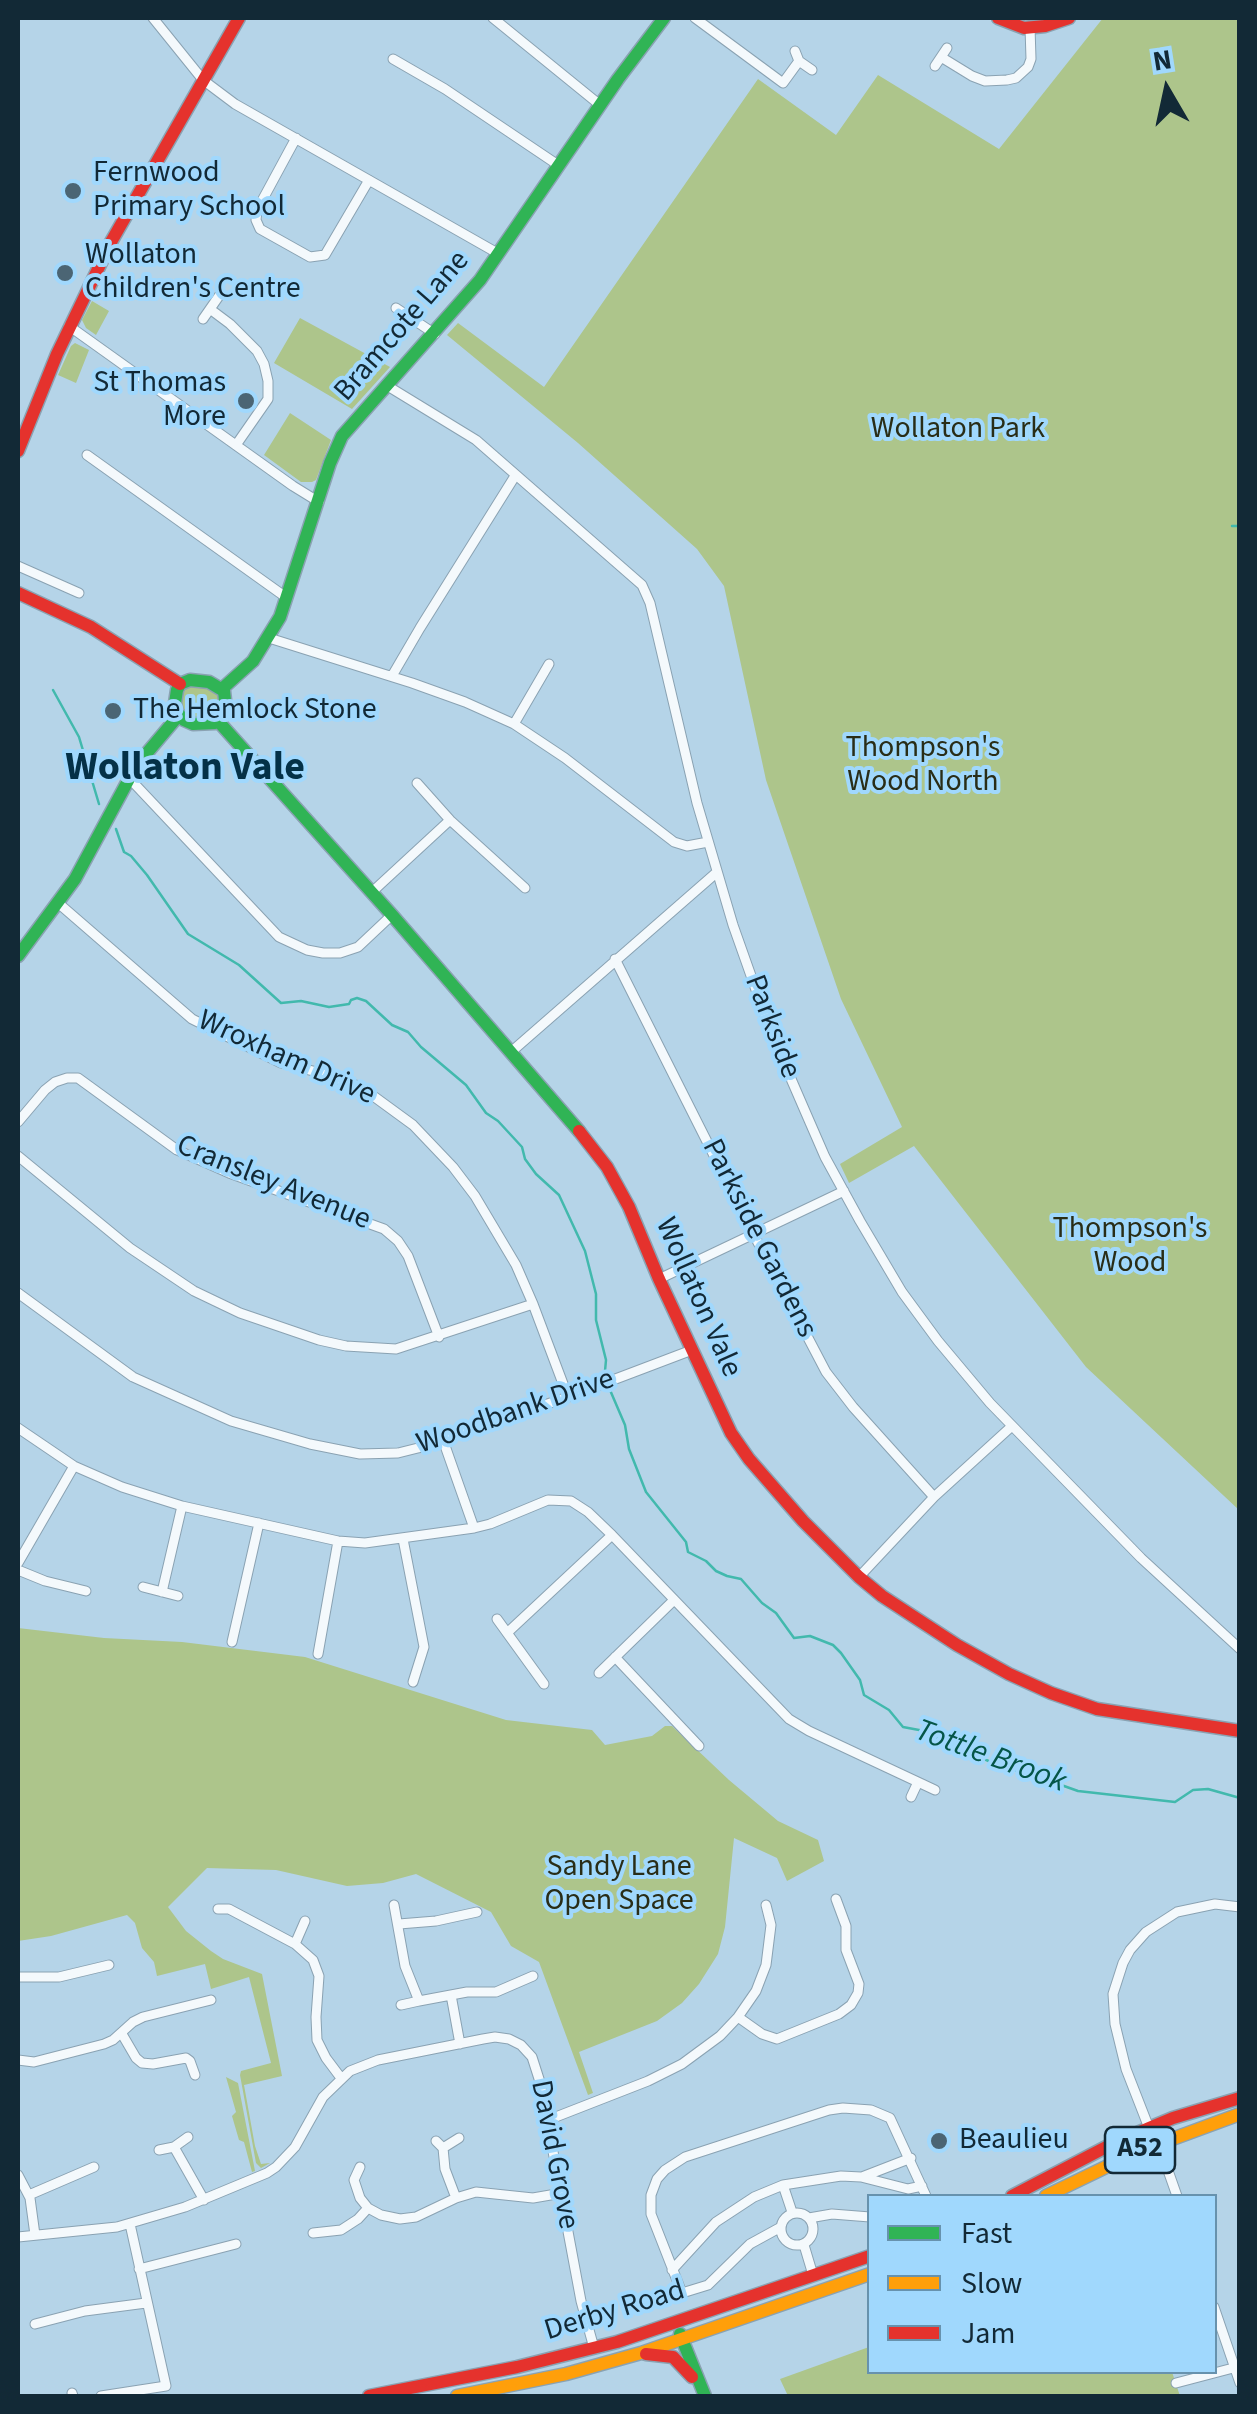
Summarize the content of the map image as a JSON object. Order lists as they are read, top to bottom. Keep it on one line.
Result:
{"streets":{"main road":["Bramcote Lane","Wollaton Vale","A52","Derby Road"],"street":["Parkside","Wroxham Drive","Cransley Avenue","Parkside Gardens","Woodbank Drive","David Grove"]},"crossings":[["Bramcote Lane","Parkside"],["Bramcote Lane","Wollaton Vale"],["Wroxham Drive","Woodbank Drive"],["Wollaton Vale","Woodbank Drive"],["David Grove","Derby Road"]],"districts":["Wollaton Vale"],"water":["Tottle Brook"],"parks":["Wollaton Park","Thompson's Wood North","Thompson's Wood","Sandy Lane Open Space"],"places":["Fernwood Primary School","Wollaton Children's Centre","St Thomas More","The Hemlock Stone","Beaulieu"],"legend":["Fast","Slow","Jam"],"north":"top"}
